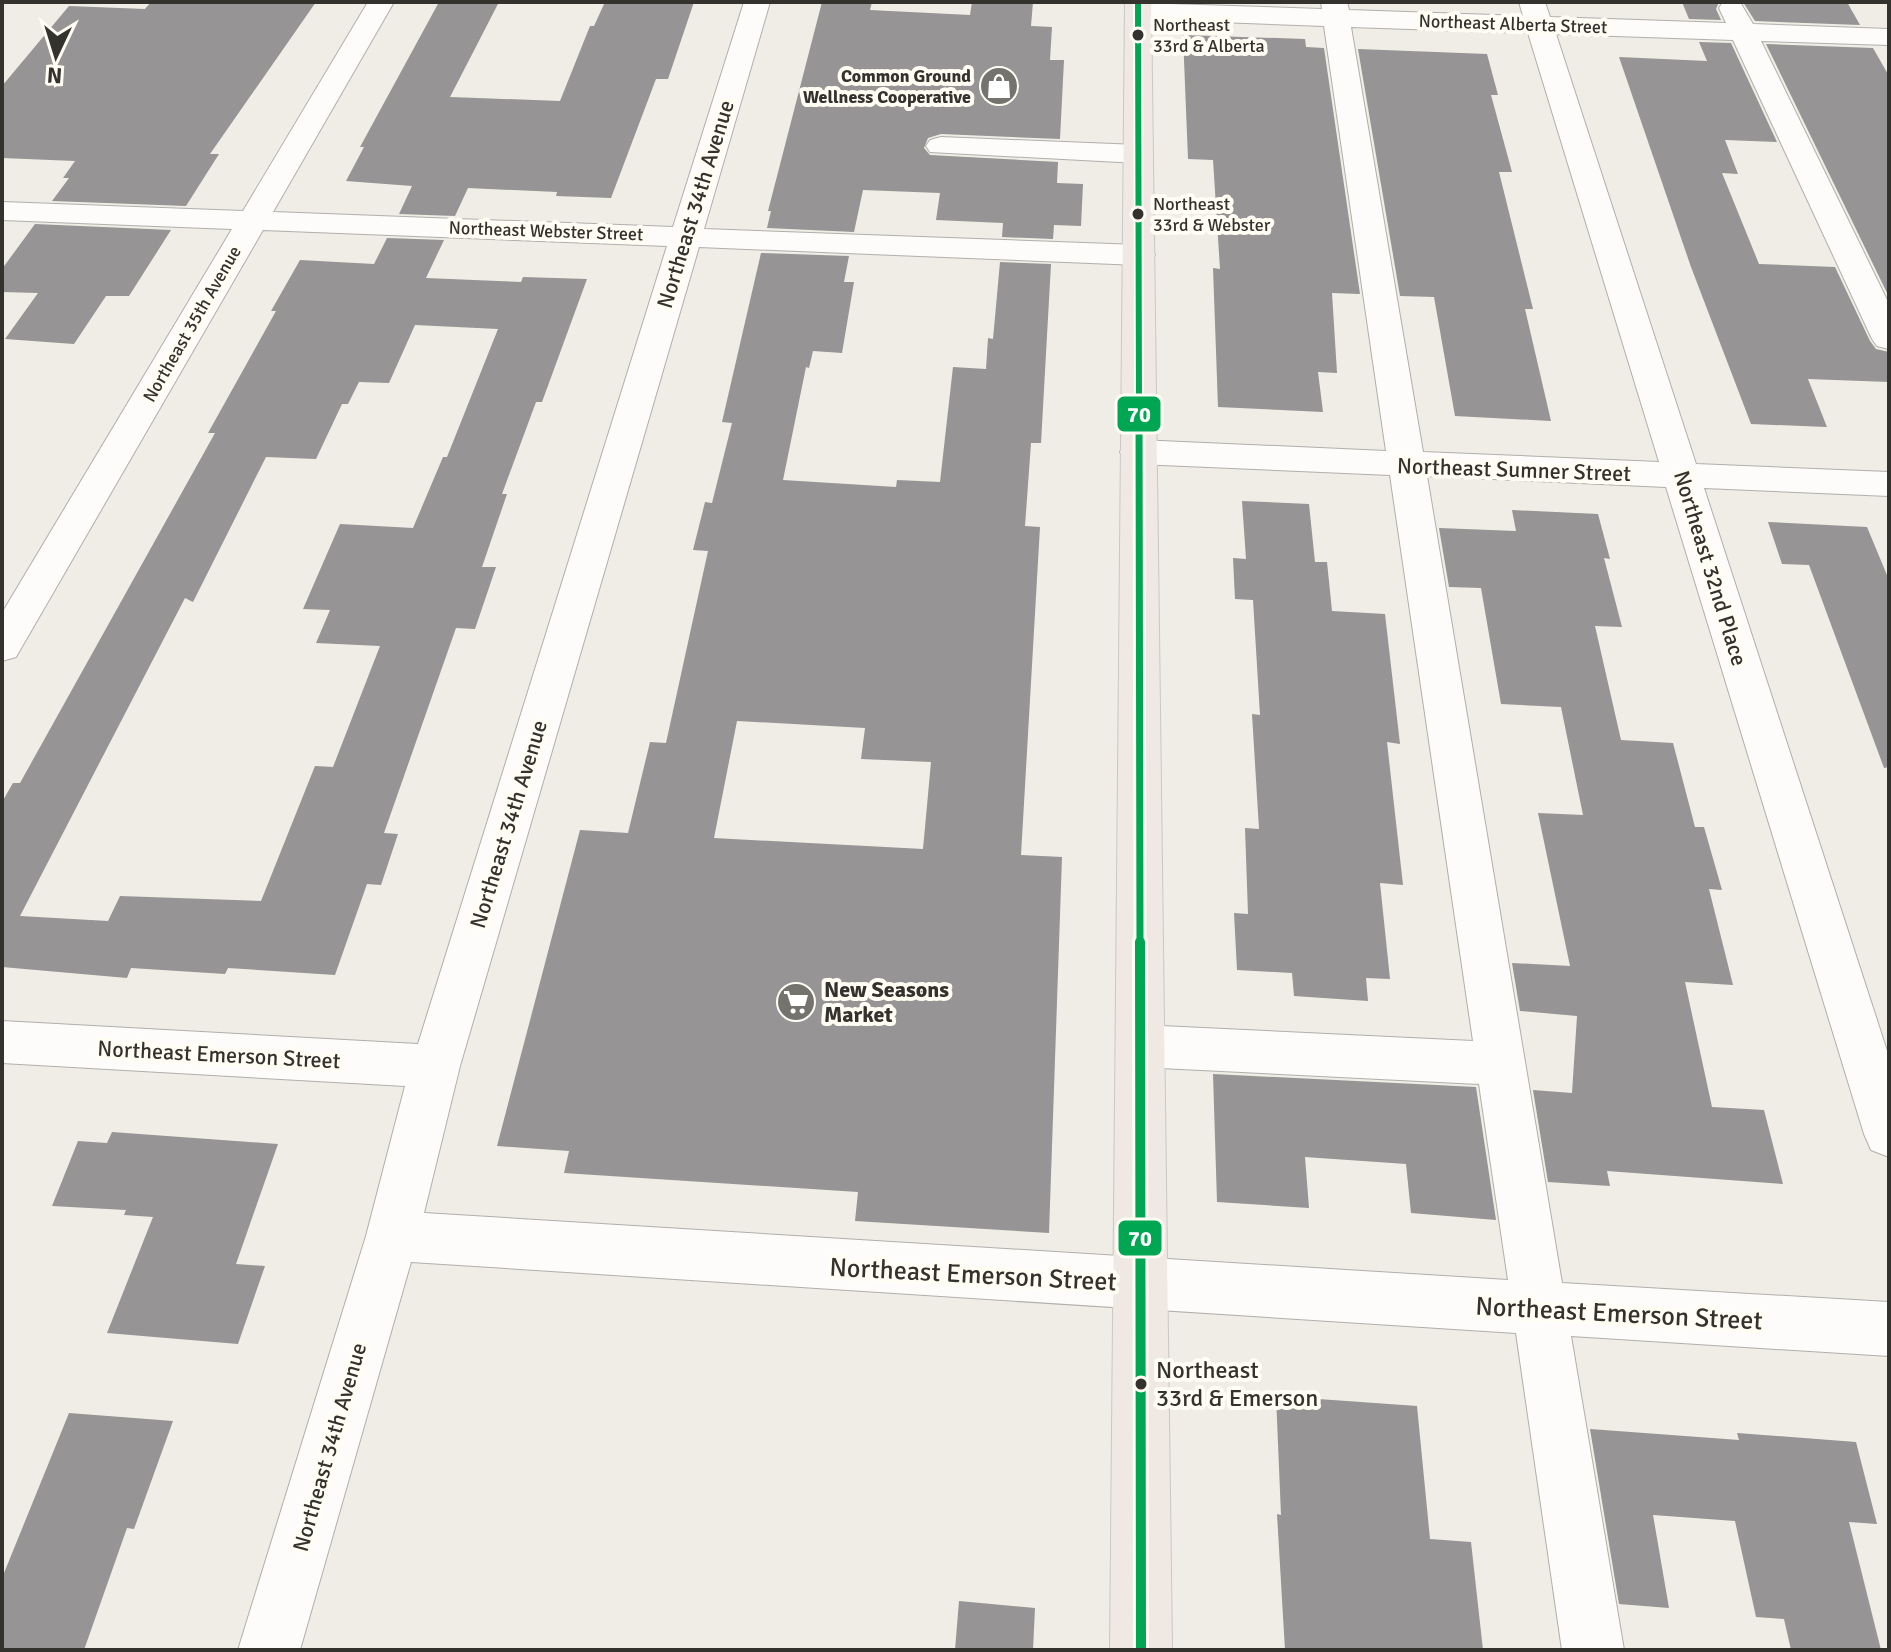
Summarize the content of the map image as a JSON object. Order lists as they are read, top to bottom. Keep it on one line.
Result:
{"streets":{"street":["Northeast Alberta Street","Northeast 34th Avenue","Northeast Webster Street","Northeast 35th Avenue","Northeast Sumner Street","Northeast 32nd Place","Northeast Emerson Street"]},"crossings":[["Northeast Alberta Street","Northeast 32nd Place"],["Northeast 34th Avenue","Northeast Webster Street"],["Northeast 34th Avenue","Northeast Emerson Street"],["Northeast Webster Street","Northeast 35th Avenue"],["Northeast Sumner Street","Northeast 32nd Place"]],"places":{"other":["Northeast 33rd & Alberta","Northeast 33rd & Webster","Northeast 33rd & Emerson"],"shop":["Common Ground Wellness Cooperative"],"supermarket":["New Seasons Market"]},"lines":["transit line 70"],"north":"bottom"}
